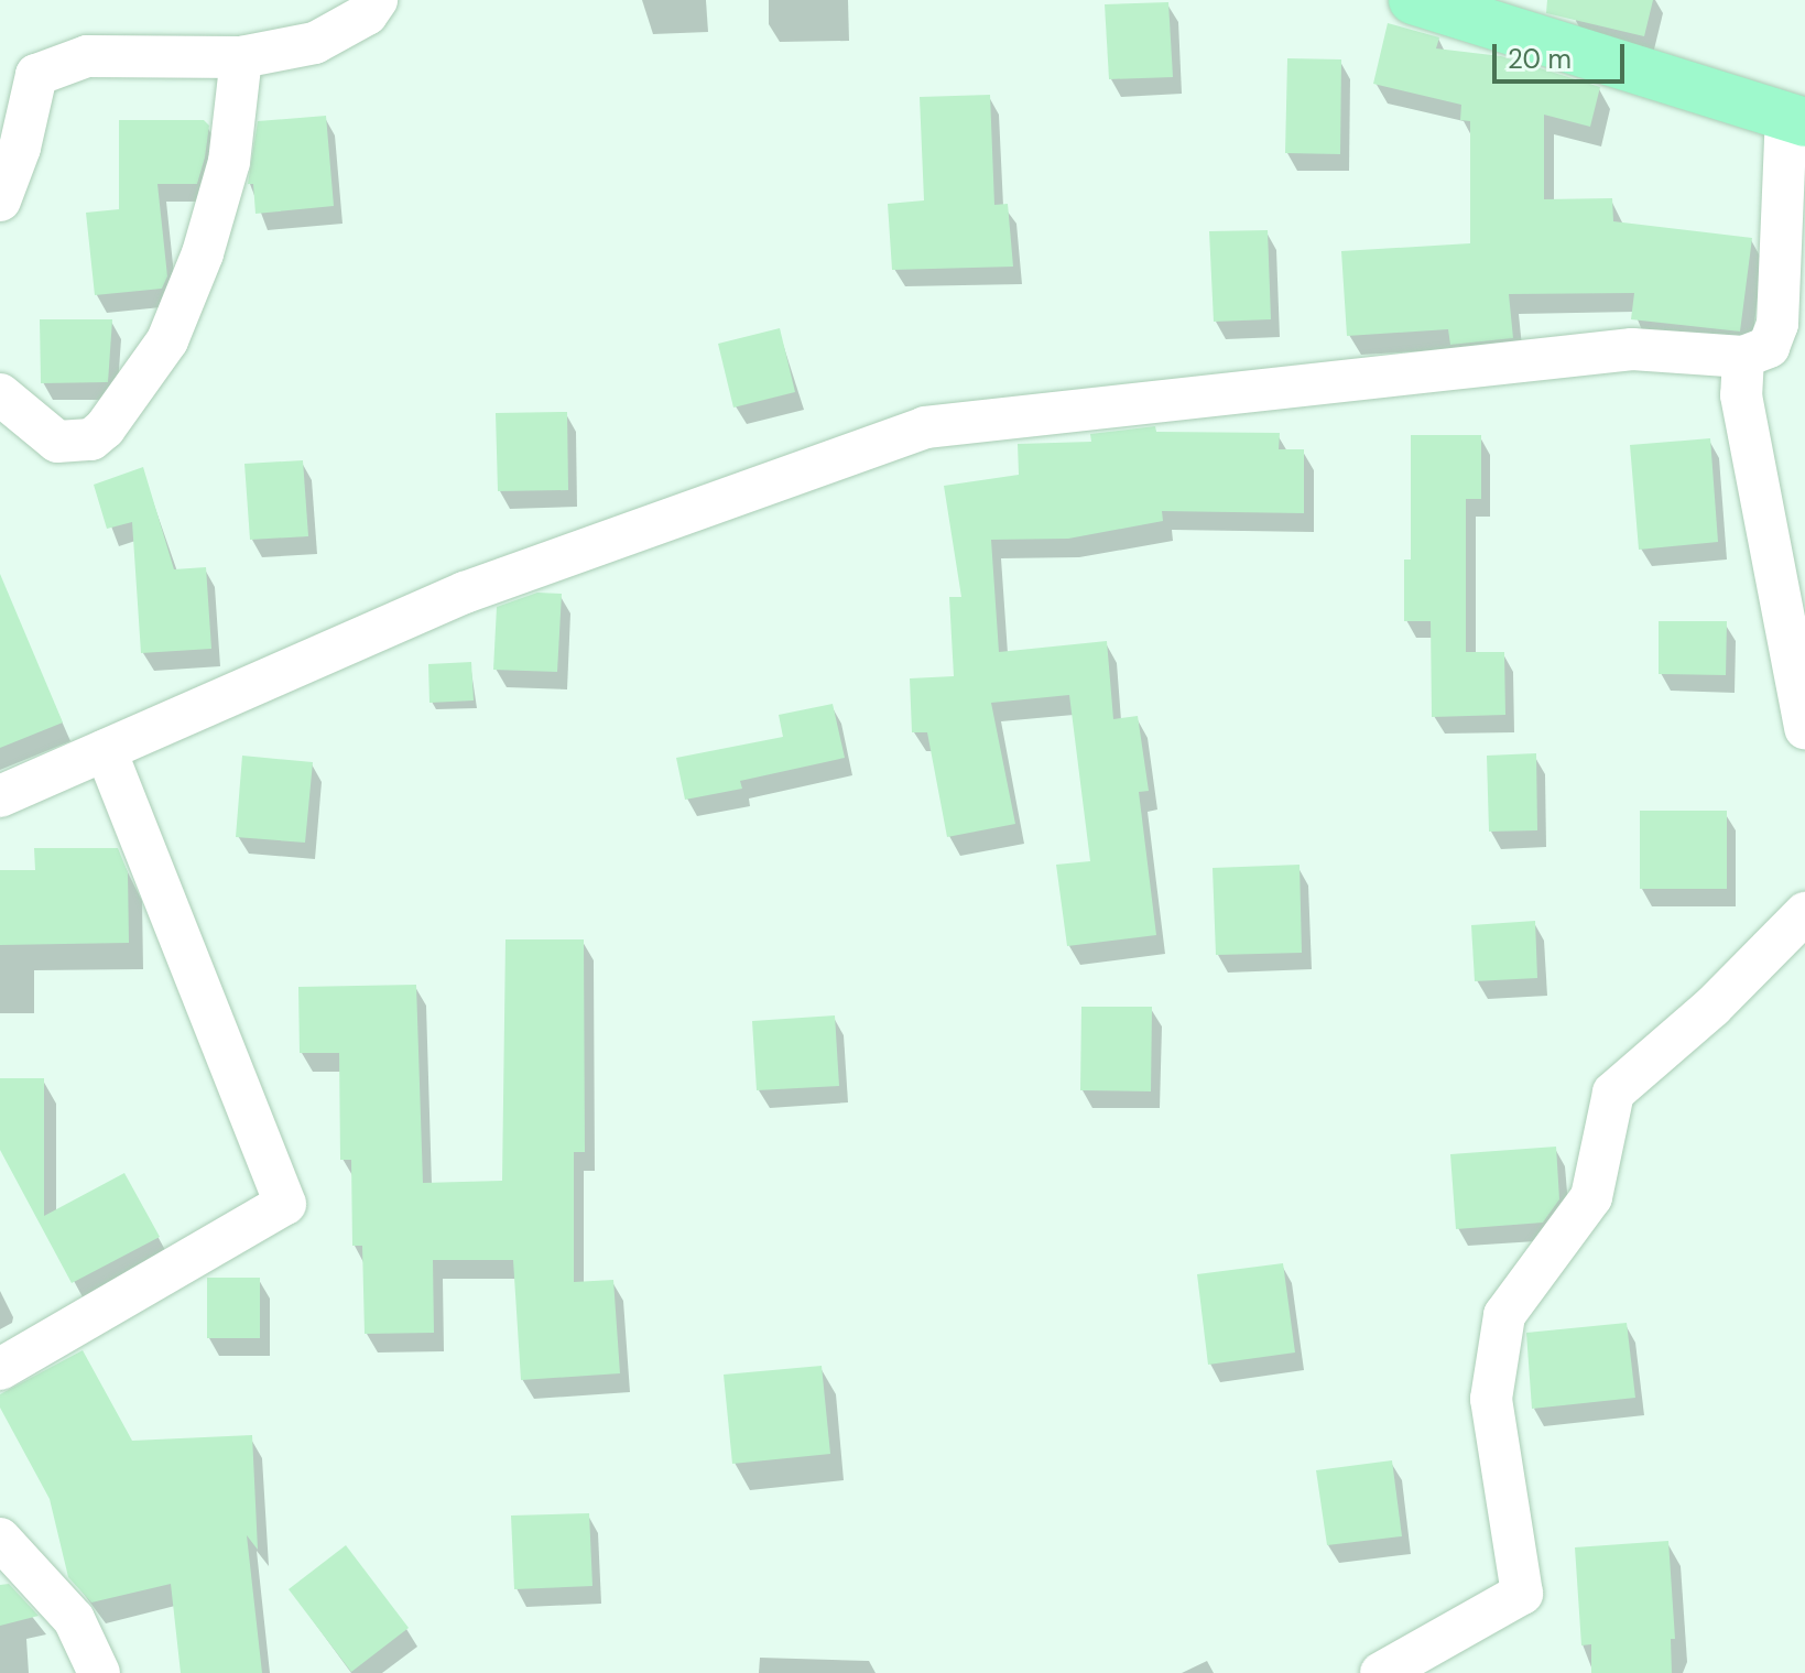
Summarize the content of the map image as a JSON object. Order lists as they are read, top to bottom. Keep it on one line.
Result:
{"scale_bar":"20 m"}
